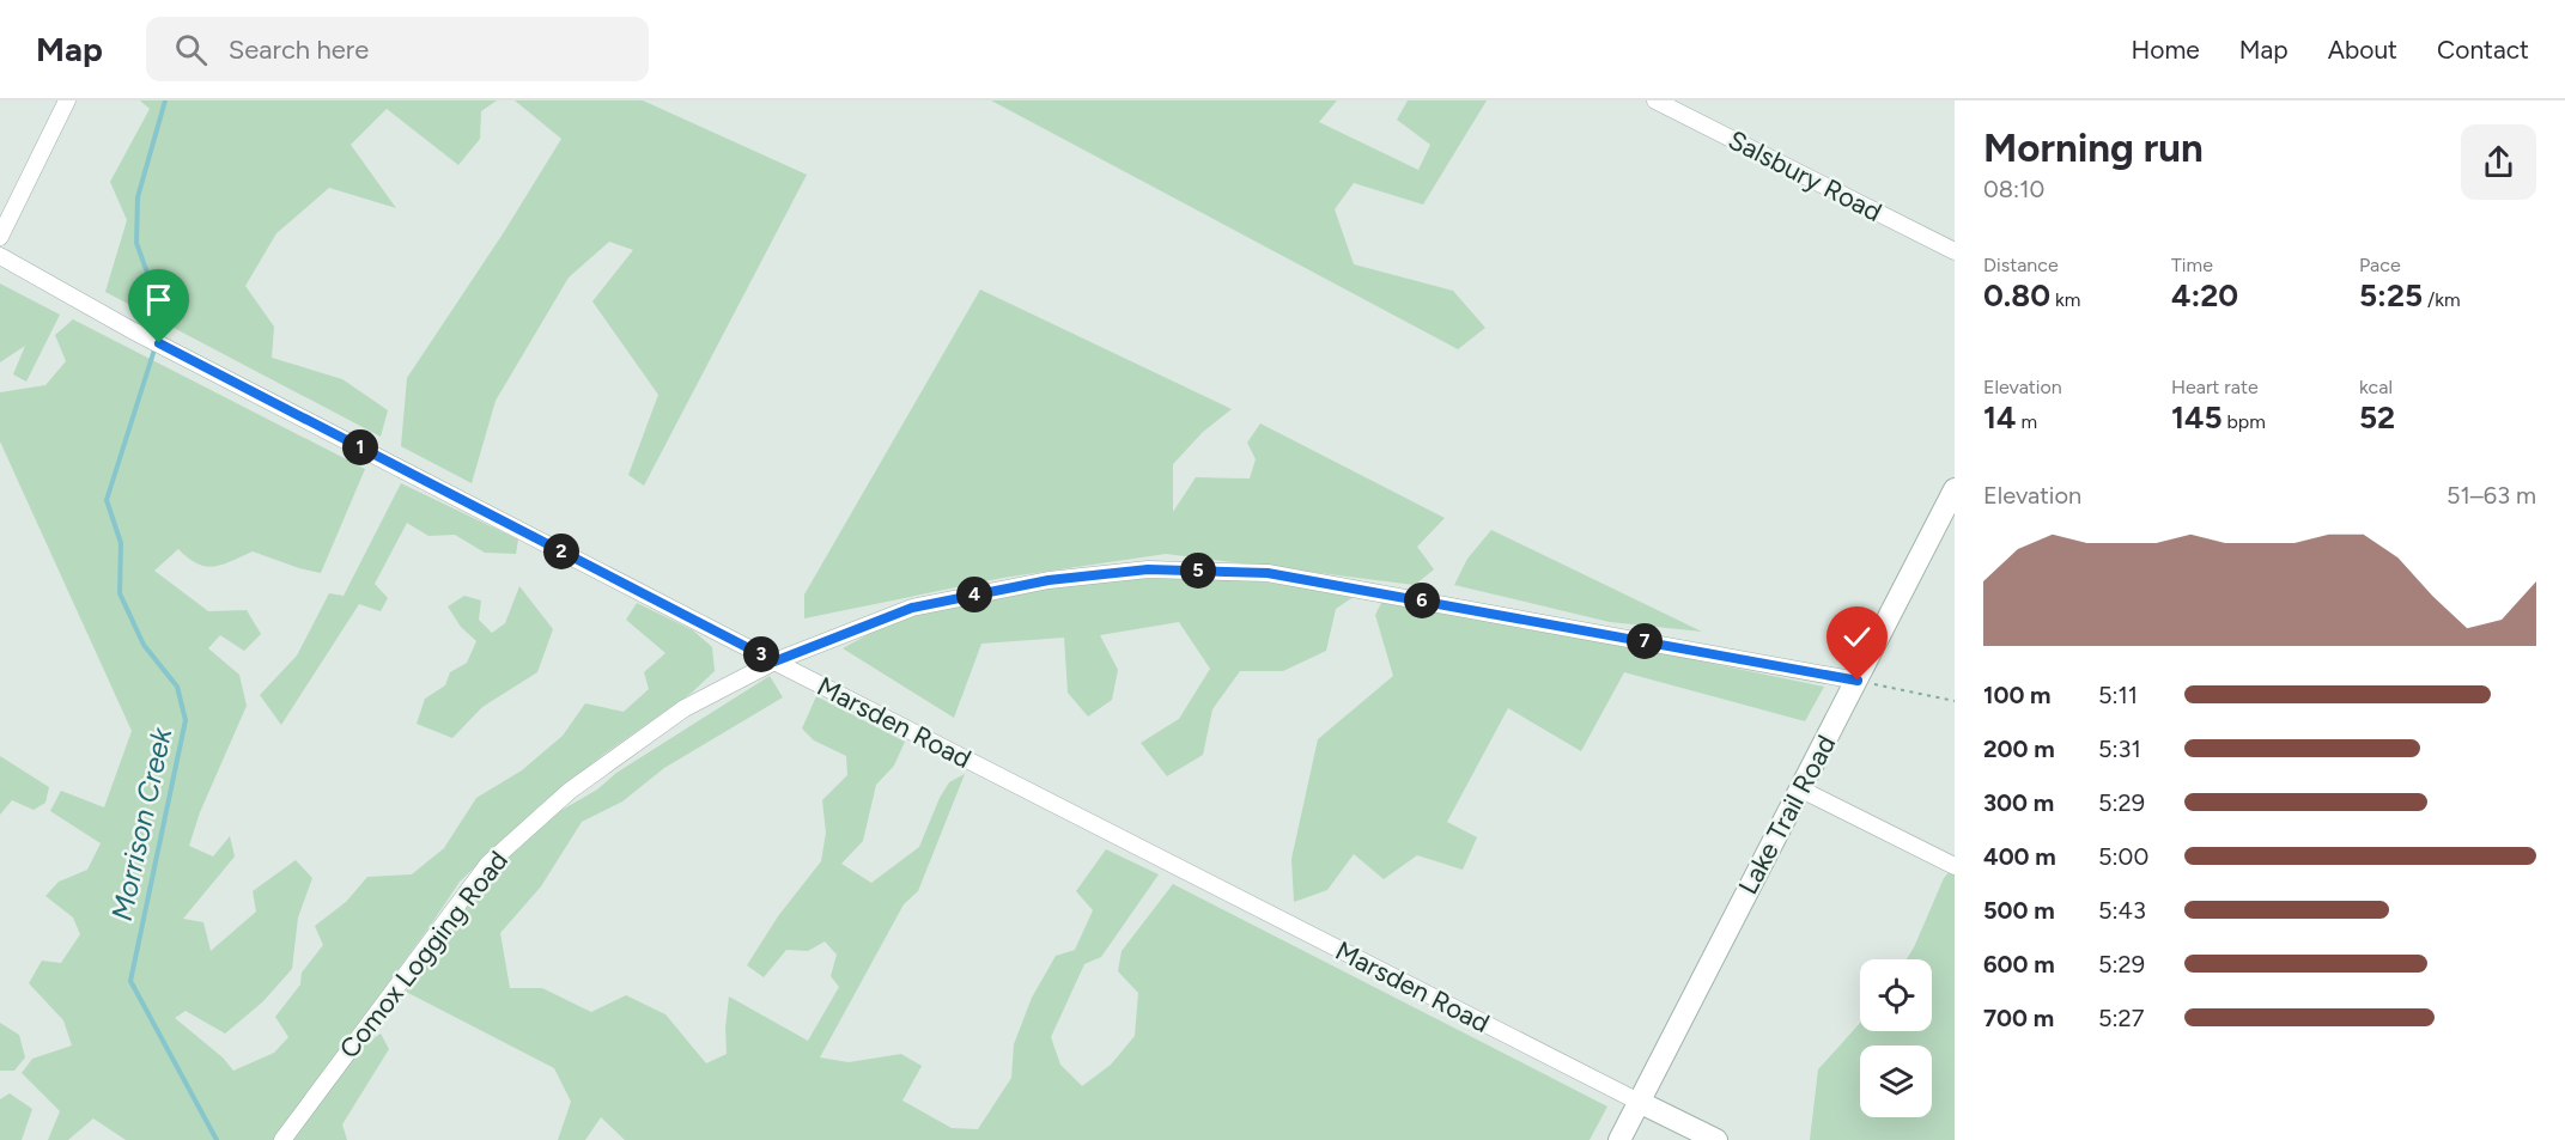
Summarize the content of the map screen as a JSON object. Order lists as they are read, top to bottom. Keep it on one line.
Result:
{"streets":{"street":["Salsbury Road","Marsden Road","Lake Trail Road","Comox Logging Road"]},"crossings":[["Marsden Road","Lake Trail Road"],["Marsden Road","Comox Logging Road"],["Lake Trail Road","Comox Logging Road"]],"water":["Morrison Creek"],"page":{"header":"Map","search":"Search here","nav":["Home","Map","About","Contact"],"heading":["Morning run","08:10"],"stats":[["Distance","0.80 km"],["Time","4:20"],["Pace","5:25 /km"],["Elevation","14 m"],["Heart rate","145 bpm"],["kcal","52"]],"pins":["1","2","5","4","6","7","3"],"chart":["Elevation","51–63 m"],"list":[{"name":"100 m","note":"5:11"},{"name":"200 m","note":"5:31"},{"name":"300 m","note":"5:29"},{"name":"400 m","note":"5:00"},{"name":"500 m","note":"5:43"},{"name":"600 m","note":"5:29"},{"name":"700 m","note":"5:27"}]}}
